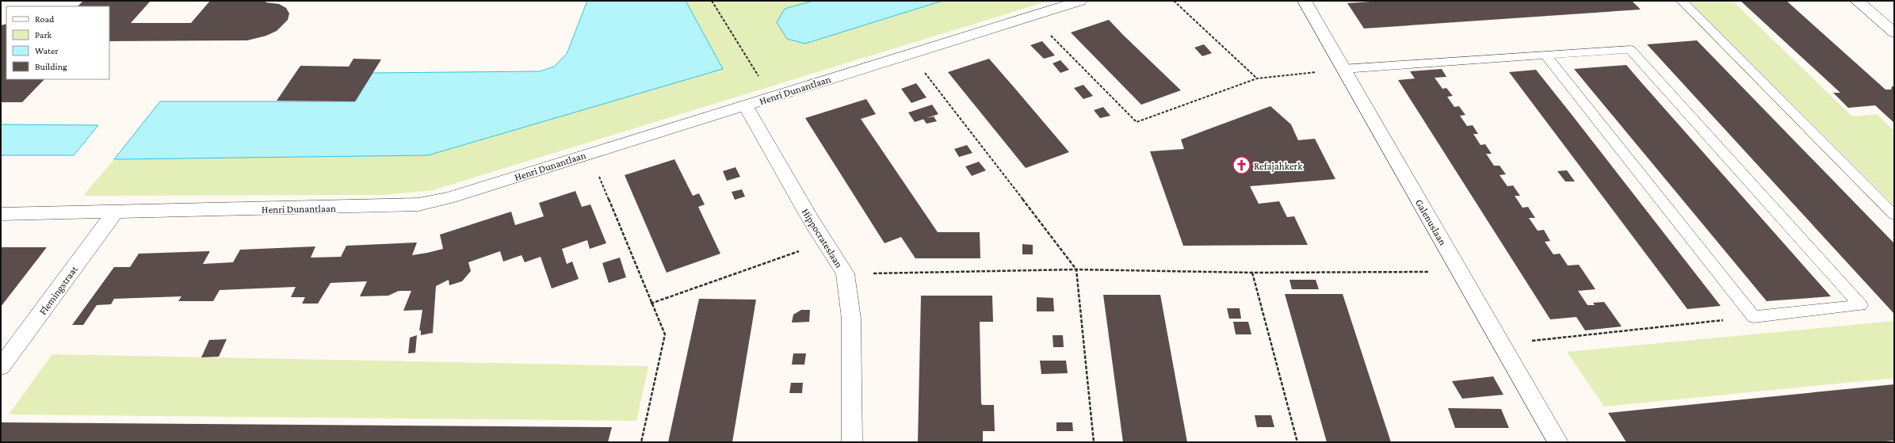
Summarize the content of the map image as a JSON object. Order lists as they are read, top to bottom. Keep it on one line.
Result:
{"streets":{"street":["Henri Dunantlaan","Galenuslaan","Hippocrateslaan","Flemingstraat"]},"crossings":[["Henri Dunantlaan","Hippocrateslaan"],["Henri Dunantlaan","Flemingstraat"]],"places":{"church":["Refajahkerk"]},"legend":["Road","Park","Water","Building"]}
